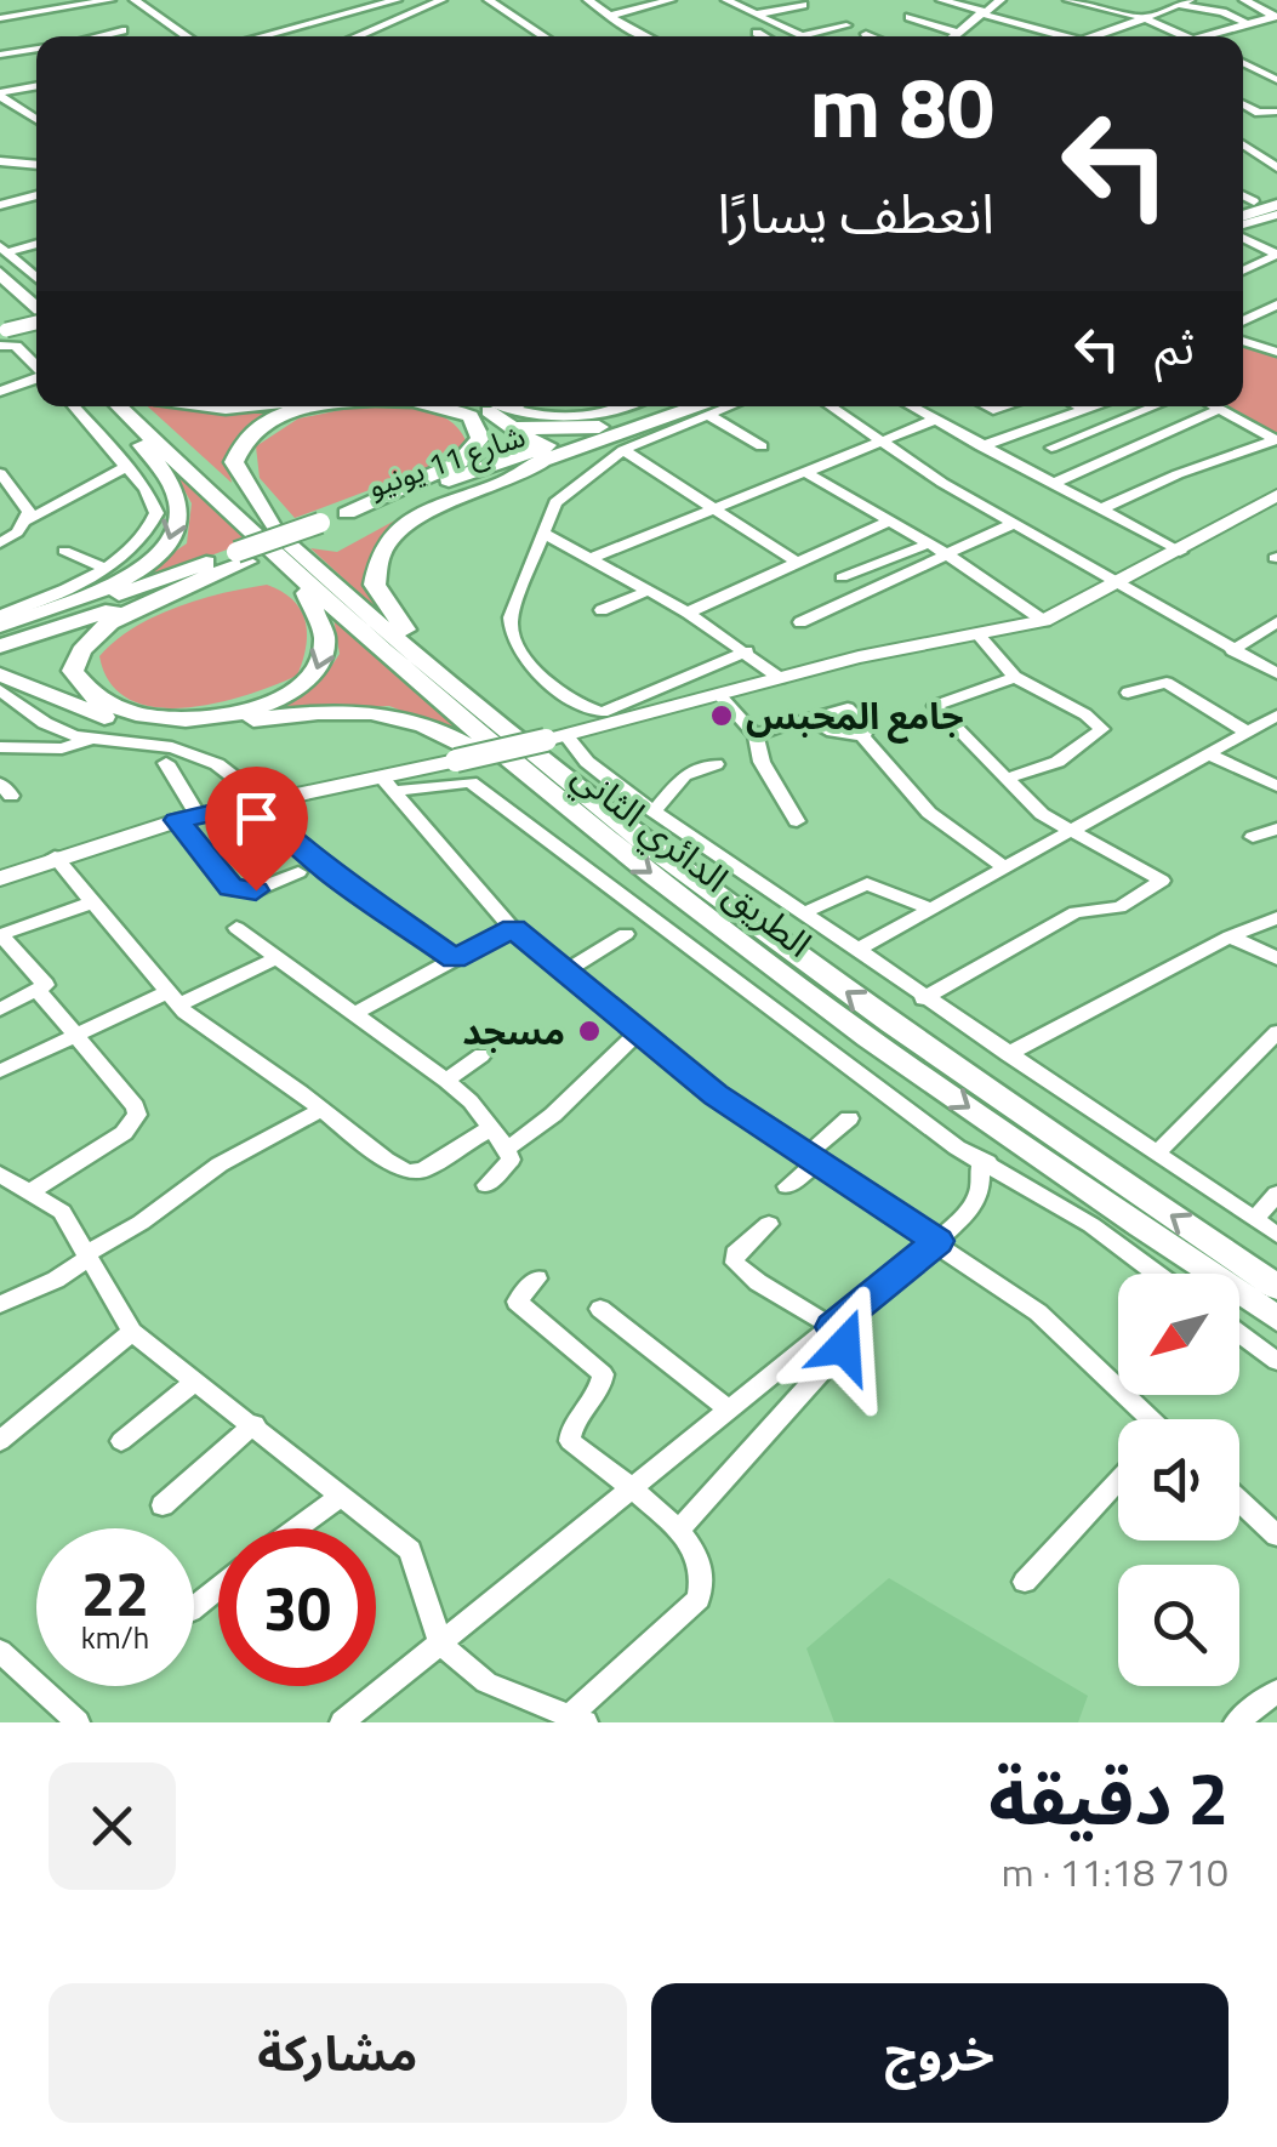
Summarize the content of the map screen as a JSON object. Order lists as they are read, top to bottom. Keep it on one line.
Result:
{"streets":{"highway":["شارع 11 يونيو","الطريق الدائري الثاني"]},"places":["جامع المحبس","مسجد"],"north":"bottom left","page":{"turn":["80 m","انعطف يسارًا"],"then":"ثم","speed":"22 km/h","limit":"30","heading":["2 دقيقة","710 m · 11:18"],"buttons":["خروج","مشاركة"]}}
